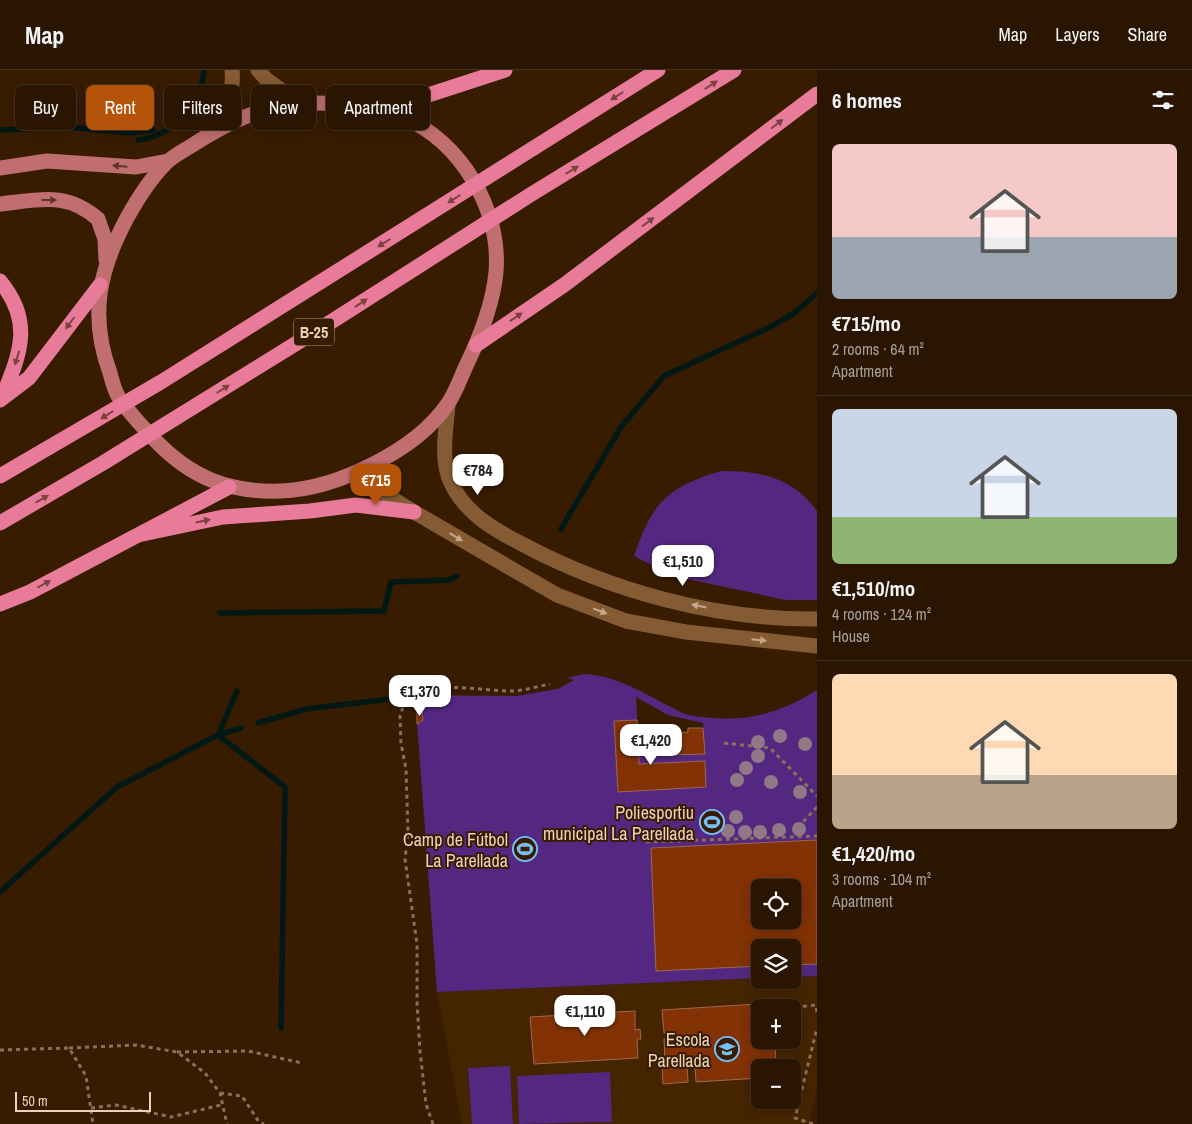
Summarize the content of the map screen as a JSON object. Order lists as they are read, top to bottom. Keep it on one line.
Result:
{"streets":{"highway":["B-25"]},"places":{"sports":["Poliesportiu municipal La Parellada","Camp de Fútbol La Parellada"],"school or university":["Escola Parellada"]},"scale_bar":"50 m","page":{"header":"Map","nav":["Map","Layers","Share"],"heading":"6 homes","chip":["Buy","Rent","Filters","New","Apartment"],"list":[{"name":"€715/mo","note":"2 rooms · 64 m² · Apartment"},{"name":"€1,510/mo","note":"4 rooms · 124 m² · House"},{"name":"€1,420/mo","note":"3 rooms · 104 m² · Apartment"}],"price":["€784","€715","€1,510","€1,370","€1,420","€1,110"],"map_buttons":["+","−"],"scale":"50 m"}}
